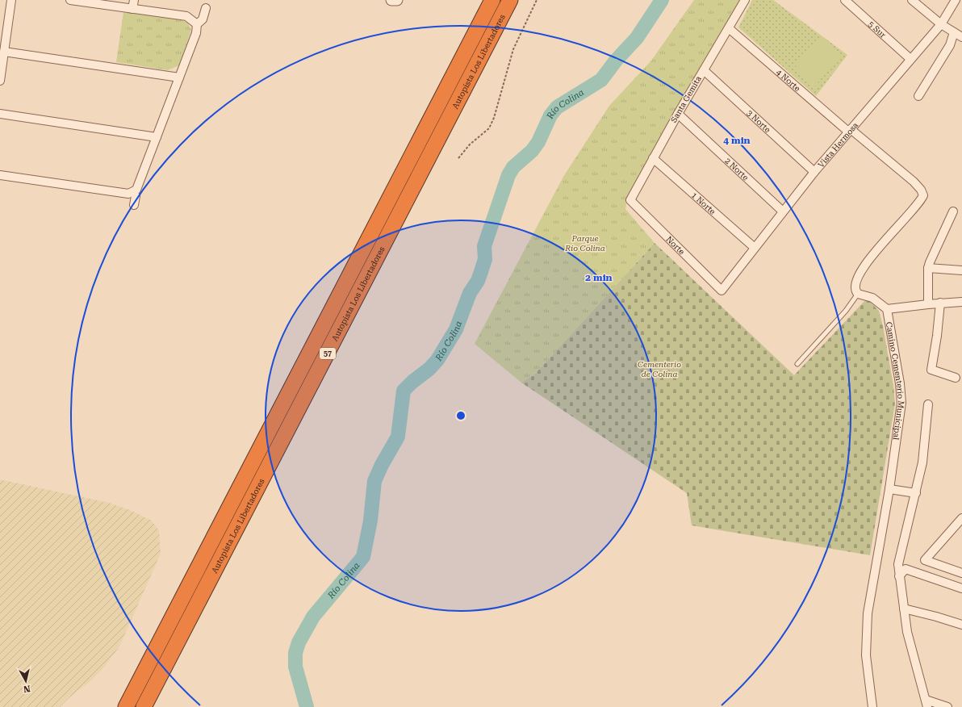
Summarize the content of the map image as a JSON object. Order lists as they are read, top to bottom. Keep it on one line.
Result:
{"streets":{"highway":["Autopista Los Libertadores","57"],"street":["5 Sur","4 Norte","Santa Gemita","3 Norte","Vista Hermosa","2 Norte","1 Norte","Norte","Camino Cementerio Municipal"]},"crossings":[["5 Sur","Vista Hermosa"],["4 Norte","Santa Gemita"],["4 Norte","Vista Hermosa"],["Santa Gemita","3 Norte"],["Santa Gemita","2 Norte"],["Santa Gemita","1 Norte"],["Santa Gemita","Norte"],["3 Norte","Vista Hermosa"],["Vista Hermosa","2 Norte"],["Vista Hermosa","1 Norte"],["Vista Hermosa","Norte"]],"water":["Río Colina"],"parks":["Parque Río Colina","Cementerio de Colina"],"north":"bottom","rings":["4 min","2 min"]}
